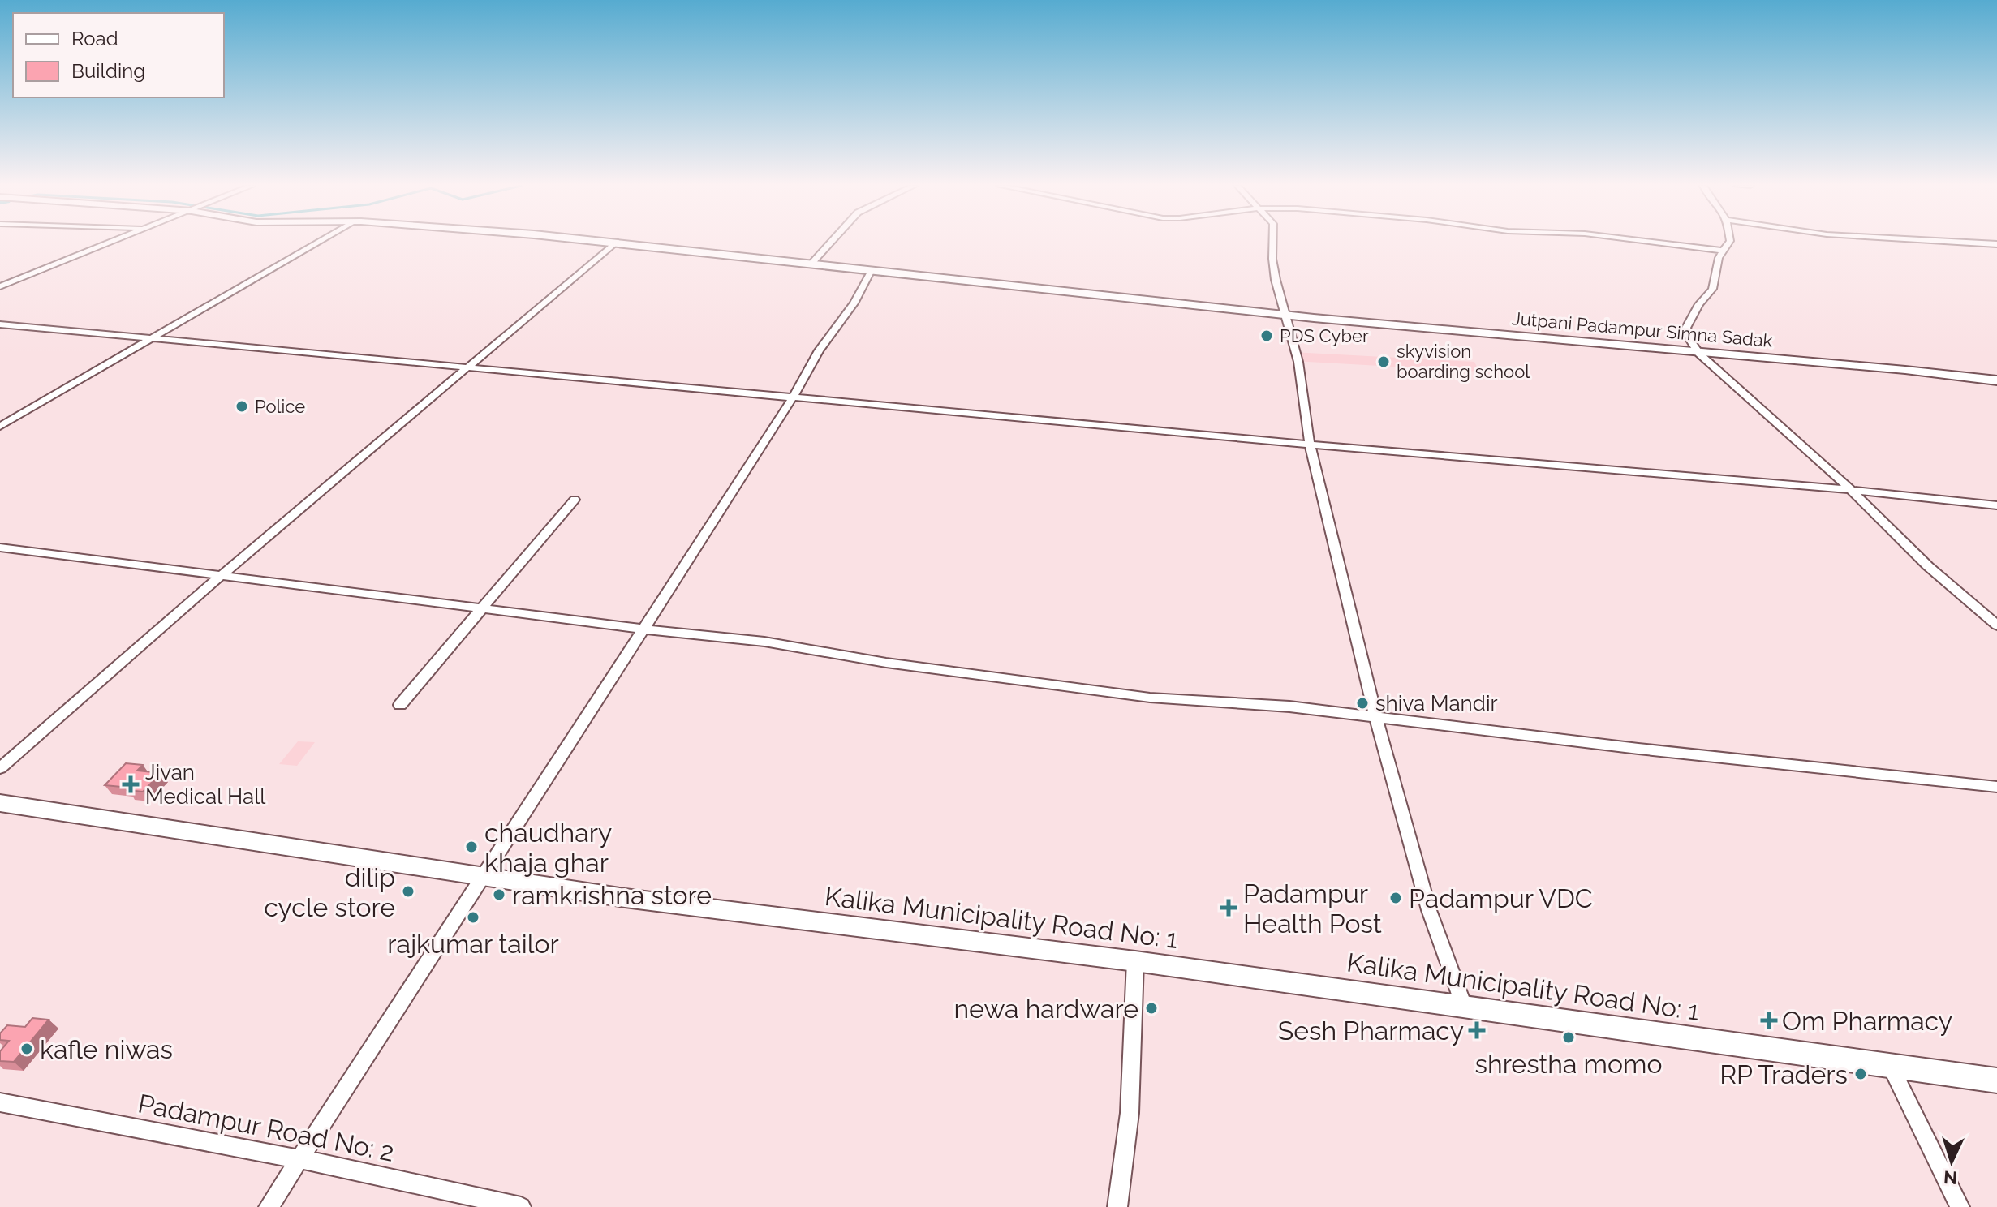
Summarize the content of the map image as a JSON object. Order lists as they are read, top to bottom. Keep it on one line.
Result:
{"streets":{"street":["Jutpani Padampur Simna Sadak","Kalika Municipality Road No: 1","Padampur Road No: 2"]},"places":{"other":["PDS Cyber","skyvision boarding school","Police","shiva Mandir","chaudhary khaja ghar","dilip cycle store","ramkrishna store","Padampur VDC","rajkumar tailor","newa hardware","shrestha momo","kafle niwas","RP Traders"],"health":["Jivan Medical Hall","Padampur Health Post","Om Pharmacy","Sesh Pharmacy"]},"legend":["Road","Building"],"north":"bottom"}
